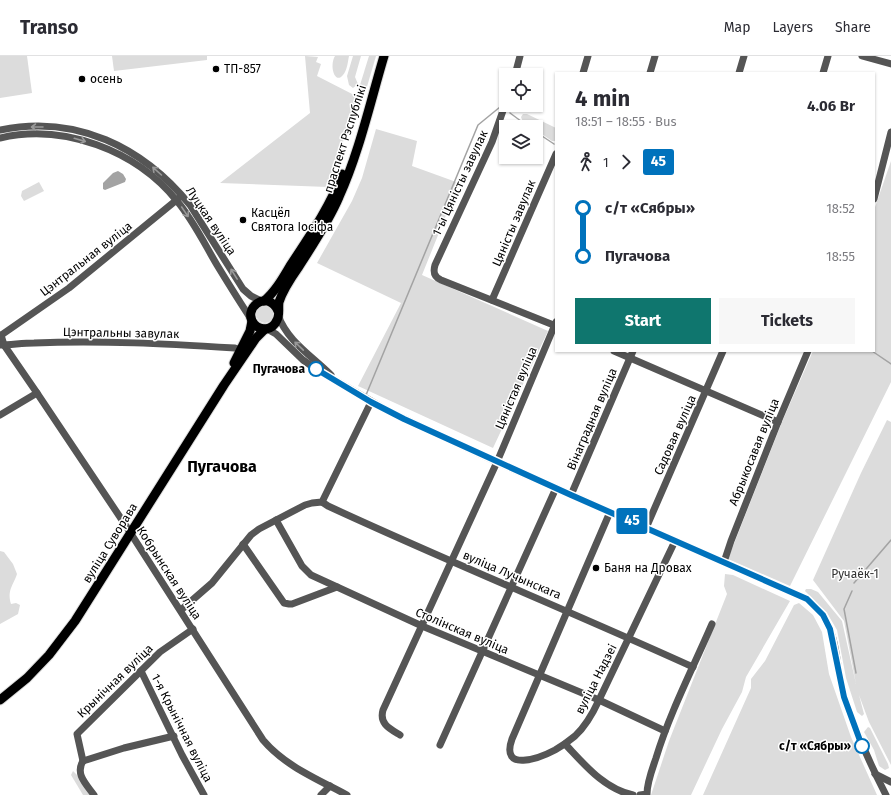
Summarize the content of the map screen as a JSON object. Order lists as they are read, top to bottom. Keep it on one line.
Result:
{"streets":{"main road":["праспект Рэспублікі","вуліца Суворава"],"street":["1-ы Цяністы завулак","Луцкая вуліца","Цяністы завулак","Цэнтральная вуліца","Цэнтральны завулак","Цяністая вуліца","Вінаградная вуліца","Садовая вуліца","Абрыкосавая вуліца","Кобрынская вуліца","вуліца Лучынскага","Столінская вуліца","вуліца Надзеі","Крынічная вуліца","1-я Крынічная вуліца"]},"crossings":[["праспект Рэспублікі","Луцкая вуліца"],["праспект Рэспублікі","вуліца Суворава"],["1-ы Цяністы завулак","Цяністы завулак"],["Луцкая вуліца","Цэнтральная вуліца"],["Луцкая вуліца","вуліца Суворава"],["Цэнтральная вуліца","Кобрынская вуліца"],["Цэнтральны завулак","вуліца Суворава"],["Цэнтральны завулак","Кобрынская вуліца"],["Цяністая вуліца","вуліца Лучынскага"],["Цяністая вуліца","Столінская вуліца"],["вуліца Суворава","Кобрынская вуліца"],["Кобрынская вуліца","Крынічная вуліца"],["вуліца Лучынскага","вуліца Надзеі"],["Столінская вуліца","вуліца Надзеі"],["Крынічная вуліца","1-я Крынічная вуліца"]],"districts":["Пугачова"],"parks":["Ручаёк-1"],"places":["ТП-857","осень","Касцёл Святога Іосіфа","Пугачова","Баня на Дровах","с/т «Сябры»"],"lines":["bus line 45"],"page":{"header":"Transo","nav":["Map","Layers","Share"],"on_map":"45","heading":["4 min","18:51 – 18:55 · Bus","4.06 Br"],"legs":["1","45"],"list":[{"name":"с/т «Сябры»","value":"18:52"},{"name":"Пугачова","value":"18:55"}],"buttons":["Start","Tickets"]}}
